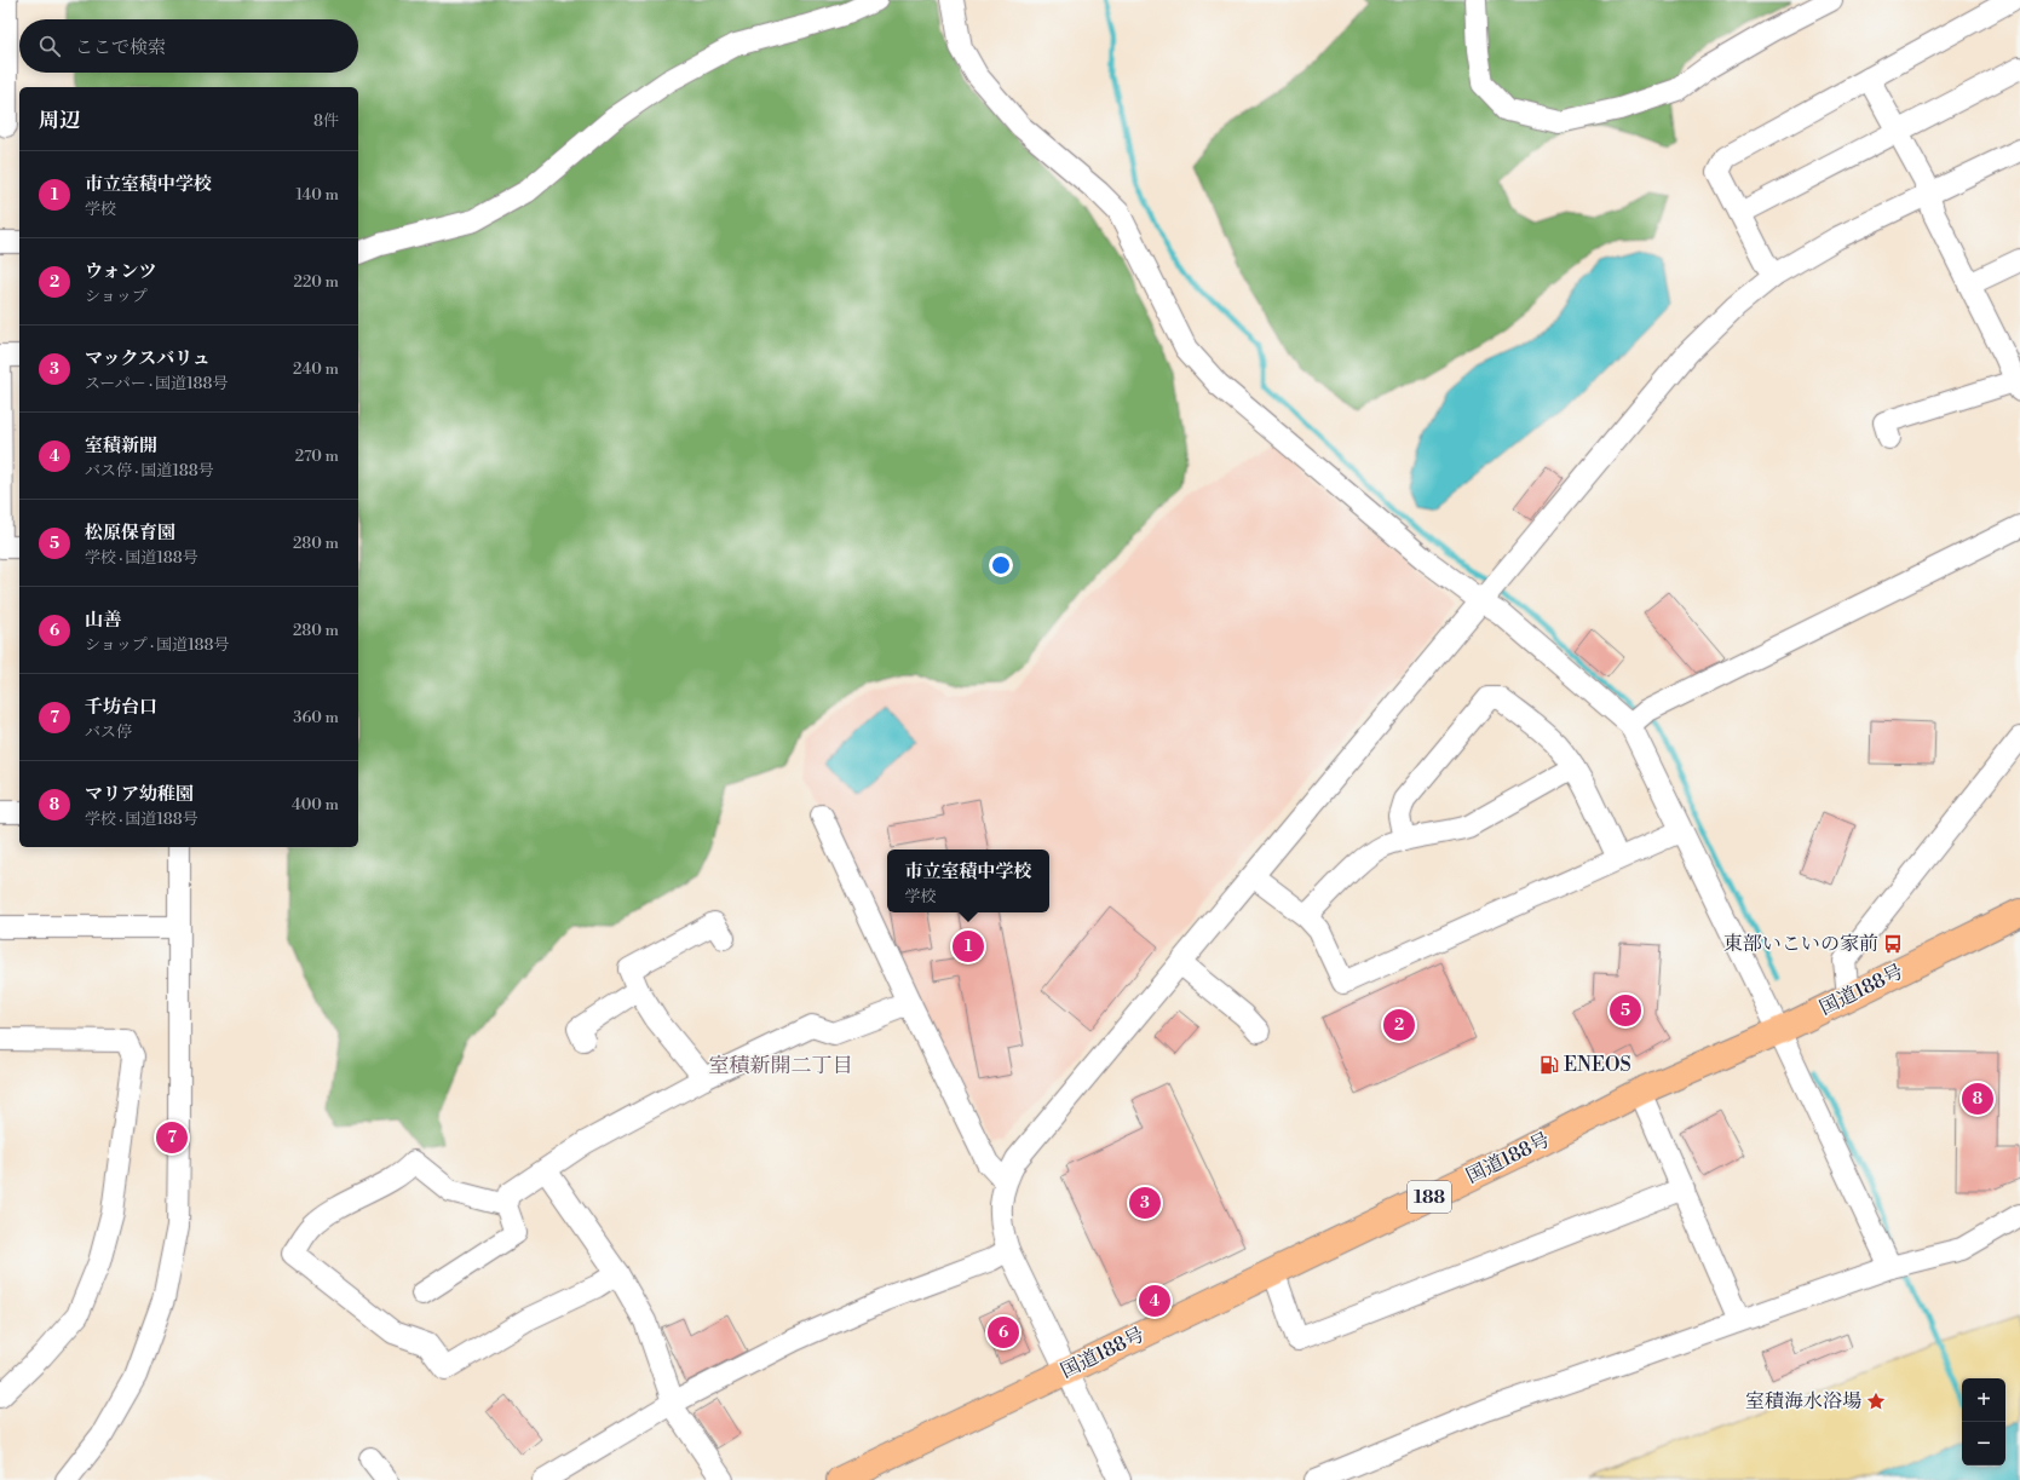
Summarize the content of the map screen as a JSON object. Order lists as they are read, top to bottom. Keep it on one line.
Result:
{"streets":{"highway":["国道188号","188"]},"districts":["室積新開二丁目"],"places":{"bus stop":["東部いこいの家前"],"fuel station":["ENEOS"],"place":["室積海水浴場"]},"page":{"search":"ここで検索","heading":["周辺","8件"],"list":[{"mark":"1","name":"市立室積中学校","note":"学校","value":"140 m"},{"mark":"2","name":"ウォンツ","note":"ショップ","value":"220 m"},{"mark":"3","name":"マックスバリュ","note":"スーパー · 国道188号","value":"240 m"},{"mark":"4","name":"室積新開","note":"バス停 · 国道188号","value":"270 m"},{"mark":"5","name":"松原保育園","note":"学校 · 国道188号","value":"280 m"},{"mark":"6","name":"山善","note":"ショップ · 国道188号","value":"280 m"},{"mark":"7","name":"千坊台口","note":"バス停","value":"360 m"},{"mark":"8","name":"マリア幼稚園","note":"学校 · 国道188号","value":"400 m"}],"popup":["市立室積中学校","学校"],"pins":["1","5","2","8","7","3","4","6"],"map_buttons":["+","−"]}}
